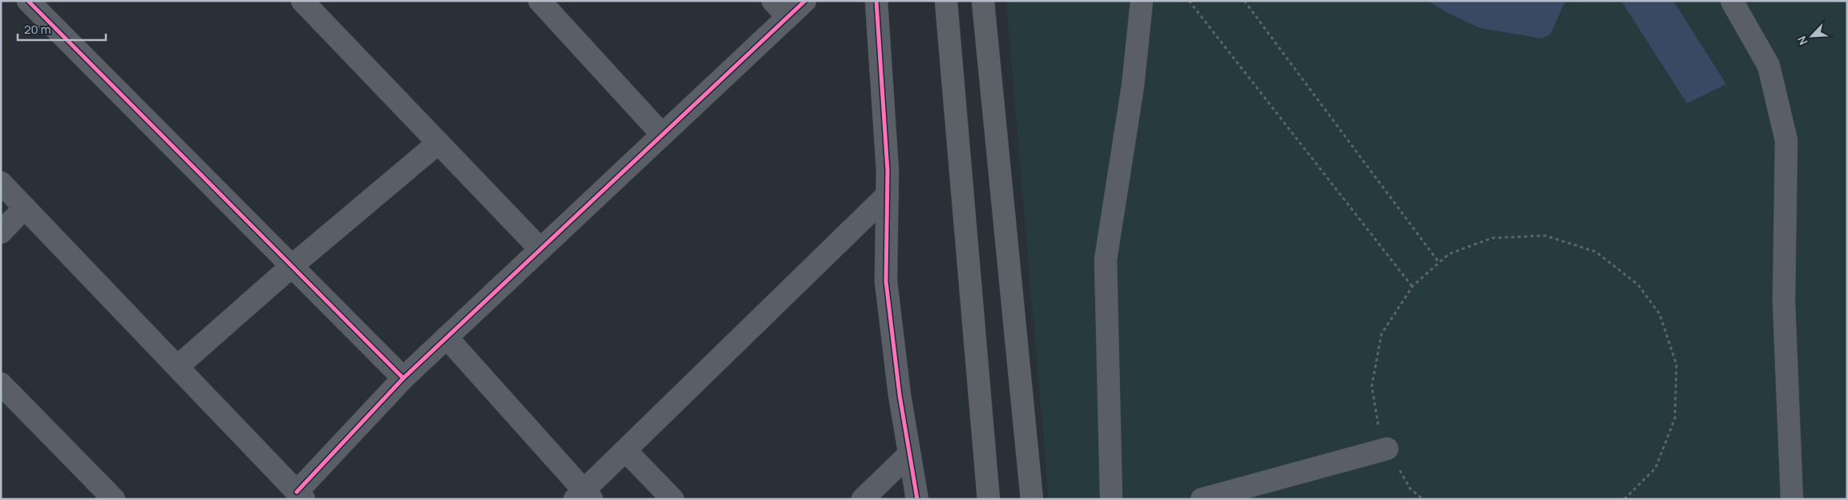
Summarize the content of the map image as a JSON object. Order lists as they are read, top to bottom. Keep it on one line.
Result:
{"scale_bar":"20 m","north":"bottom left"}
